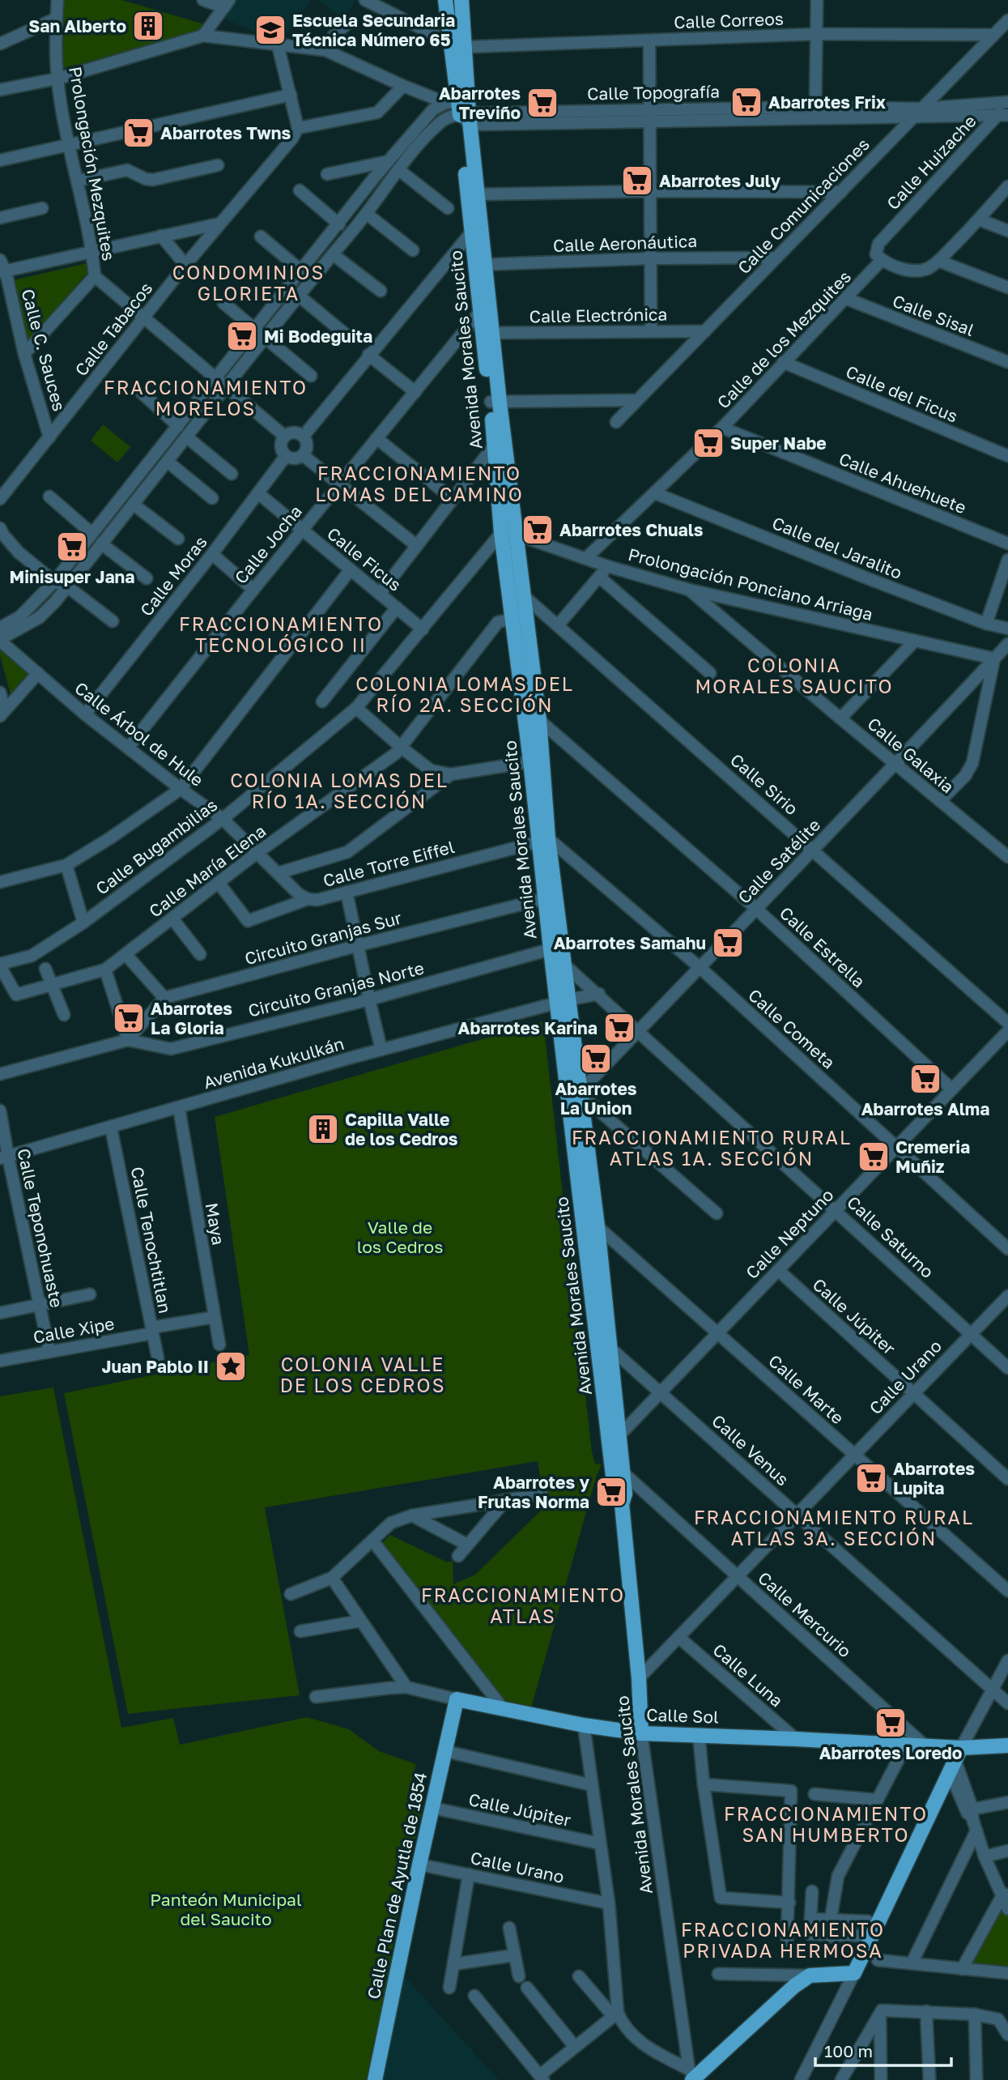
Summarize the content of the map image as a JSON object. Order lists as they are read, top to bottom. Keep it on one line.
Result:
{"streets":{"main road":["Avenida Morales Saucito","Calle Sol","Calle Plan de Ayutla de 1854"],"street":["Calle Correos","Calle Topografía","Calle Huizache","Prolongación Mezquites","Calle Comunicaciones","Calle Aeronáutica","Calle Electrónica","Calle Sisal","Calle Tabacos","Calle de los Mezquites","Calle C. Sauces","Calle del Ficus","Calle Ahuehuete","Calle Jocha","Calle del Jaralito","Calle Ficus","Calle Moras","Prolongación Ponciano Arriaga","Calle Árbol de Hule","Calle Galaxia","Calle Sirio","Calle Bugambilias","Calle Satélite","Calle Torre Eiffel","Calle María Elena","Circuito Granjas Sur","Calle Estrella","Circuito Granjas Norte","Calle Cometa","Avenida Kukulkán","Maya","Calle Teponohuaste","Calle Neptuno","Calle Saturno","Calle Tenochtitlan","Calle Júpiter","Calle Xipe","Calle Urano","Calle Marte","Calle Venus","Calle Mercurio","Calle Luna"]},"crossings":[["Calle Correos","Calle Comunicaciones"],["Calle Correos","Avenida Morales Saucito"],["Calle Topografía","Calle Huizache"],["Calle Topografía","Calle Comunicaciones"],["Calle Topografía","Avenida Morales Saucito"],["Calle Huizache","Calle de los Mezquites"],["Prolongación Mezquites","Calle Tabacos"],["Prolongación Mezquites","Calle Moras"],["Calle Comunicaciones","Calle Aeronáutica"],["Calle Comunicaciones","Calle Electrónica"],["Calle Aeronáutica","Avenida Morales Saucito"],["Calle Electrónica","Avenida Morales Saucito"],["Calle Sisal","Calle de los Mezquites"],["Calle Tabacos","Calle C. Sauces"],["Calle de los Mezquites","Calle del Ficus"],["Calle de los Mezquites","Calle Ahuehuete"],["Calle de los Mezquites","Calle del Jaralito"],["Calle de los Mezquites","Prolongación Ponciano Arriaga"],["Avenida Morales Saucito","Calle Jocha"],["Avenida Morales Saucito","Prolongación Ponciano Arriaga"],["Avenida Morales Saucito","Calle Sirio"],["Avenida Morales Saucito","Calle Bugambilias"],["Avenida Morales Saucito","Calle Satélite"],["Avenida Morales Saucito","Calle Torre Eiffel"],["Avenida Morales Saucito","Calle María Elena"],["Avenida Morales Saucito","Circuito Granjas Sur"],["Avenida Morales Saucito","Calle Estrella"],["Avenida Morales Saucito","Circuito Granjas Norte"],["Avenida Morales Saucito","Calle Cometa"],["Avenida Morales Saucito","Avenida Kukulkán"],["Avenida Morales Saucito","Calle Neptuno"],["Avenida Morales Saucito","Calle Saturno"],["Avenida Morales Saucito","Calle Urano"],["Avenida Morales Saucito","Calle Marte"],["Avenida Morales Saucito","Calle Venus"],["Avenida Morales Saucito","Calle Mercurio"],["Avenida Morales Saucito","Calle Sol"],["Calle Jocha","Calle Ficus"],["Calle Jocha","Calle Árbol de Hule"],["Calle Ficus","Calle Moras"],["Calle Ficus","Calle Bugambilias"],["Calle Moras","Calle Árbol de Hule"],["Prolongación Ponciano Arriaga","Calle Galaxia"],["Prolongación Ponciano Arriaga","Calle Bugambilias"],["Prolongación Ponciano Arriaga","Calle Satélite"],["Calle Árbol de Hule","Calle Bugambilias"],["Calle Árbol de Hule","Calle Torre Eiffel"],["Calle Árbol de Hule","Calle María Elena"],["Calle Galaxia","Calle Satélite"],["Calle Sirio","Calle Satélite"],["Calle Bugambilias","Calle María Elena"],["Calle Satélite","Calle Estrella"],["Calle Satélite","Calle Cometa"],["Calle Satélite","Calle Saturno"],["Calle Torre Eiffel","Calle María Elena"],["Calle Torre Eiffel","Calle Cometa"],["Calle Estrella","Calle Neptuno"],["Calle Cometa","Calle Neptuno"],["Avenida Kukulkán","Maya"],["Avenida Kukulkán","Calle Teponohuaste"],["Avenida Kukulkán","Calle Tenochtitlan"],["Maya","Calle Xipe"],["Calle Teponohuaste","Calle Xipe"],["Calle Neptuno","Calle Saturno"],["Calle Neptuno","Calle Júpiter"],["Calle Neptuno","Calle Marte"],["Calle Neptuno","Calle Venus"],["Calle Saturno","Calle Urano"],["Calle Tenochtitlan","Calle Xipe"],["Calle Júpiter","Calle Urano"],["Calle Júpiter","Calle Plan de Ayutla de 1854"],["Calle Urano","Calle Marte"],["Calle Urano","Calle Venus"],["Calle Urano","Calle Mercurio"],["Calle Urano","Calle Luna"],["Calle Urano","Calle Plan de Ayutla de 1854"],["Calle Mercurio","Calle Sol"],["Calle Luna","Calle Sol"],["Calle Sol","Calle Plan de Ayutla de 1854"]],"districts":["CONDOMINIOS GLORIETA","FRACCIONAMIENTO MORELOS","FRACCIONAMIENTO LOMAS DEL CAMINO","FRACCIONAMIENTO TECNOLÓGICO II","COLONIA MORALES SAUCITO","COLONIA LOMAS DEL RÍO 2A. SECCIÓN","COLONIA LOMAS DEL RÍO 1A. SECCIÓN","FRACCIONAMIENTO RURAL ATLAS 1A. SECCIÓN","COLONIA VALLE DE LOS CEDROS","FRACCIONAMIENTO RURAL ATLAS 3A. SECCIÓN","FRACCIONAMIENTO ATLAS","FRACCIONAMIENTO SAN HUMBERTO","FRACCIONAMIENTO PRIVADA HERMOSA"],"parks":["Valle de los Cedros","Panteón Municipal del Saucito"],"places":{"building":["San Alberto","Capilla Valle de los Cedros"],"school or university":["Escuela Secundaria Técnica Número 65"],"supermarket":["Abarrotes Frix","Abarrotes Treviño","Abarrotes Twns","Abarrotes July","Mi Bodeguita","Super Nabe","Abarrotes Chuals","Minisuper Jana","Abarrotes Samahu","Abarrotes La Gloria","Abarrotes Karina","Abarrotes La Union","Abarrotes Alma","Cremeria Muñiz","Abarrotes Lupita","Abarrotes y Frutas Norma","Abarrotes Loredo"],"place":["Juan Pablo II"]},"scale_bar":"100 m"}
